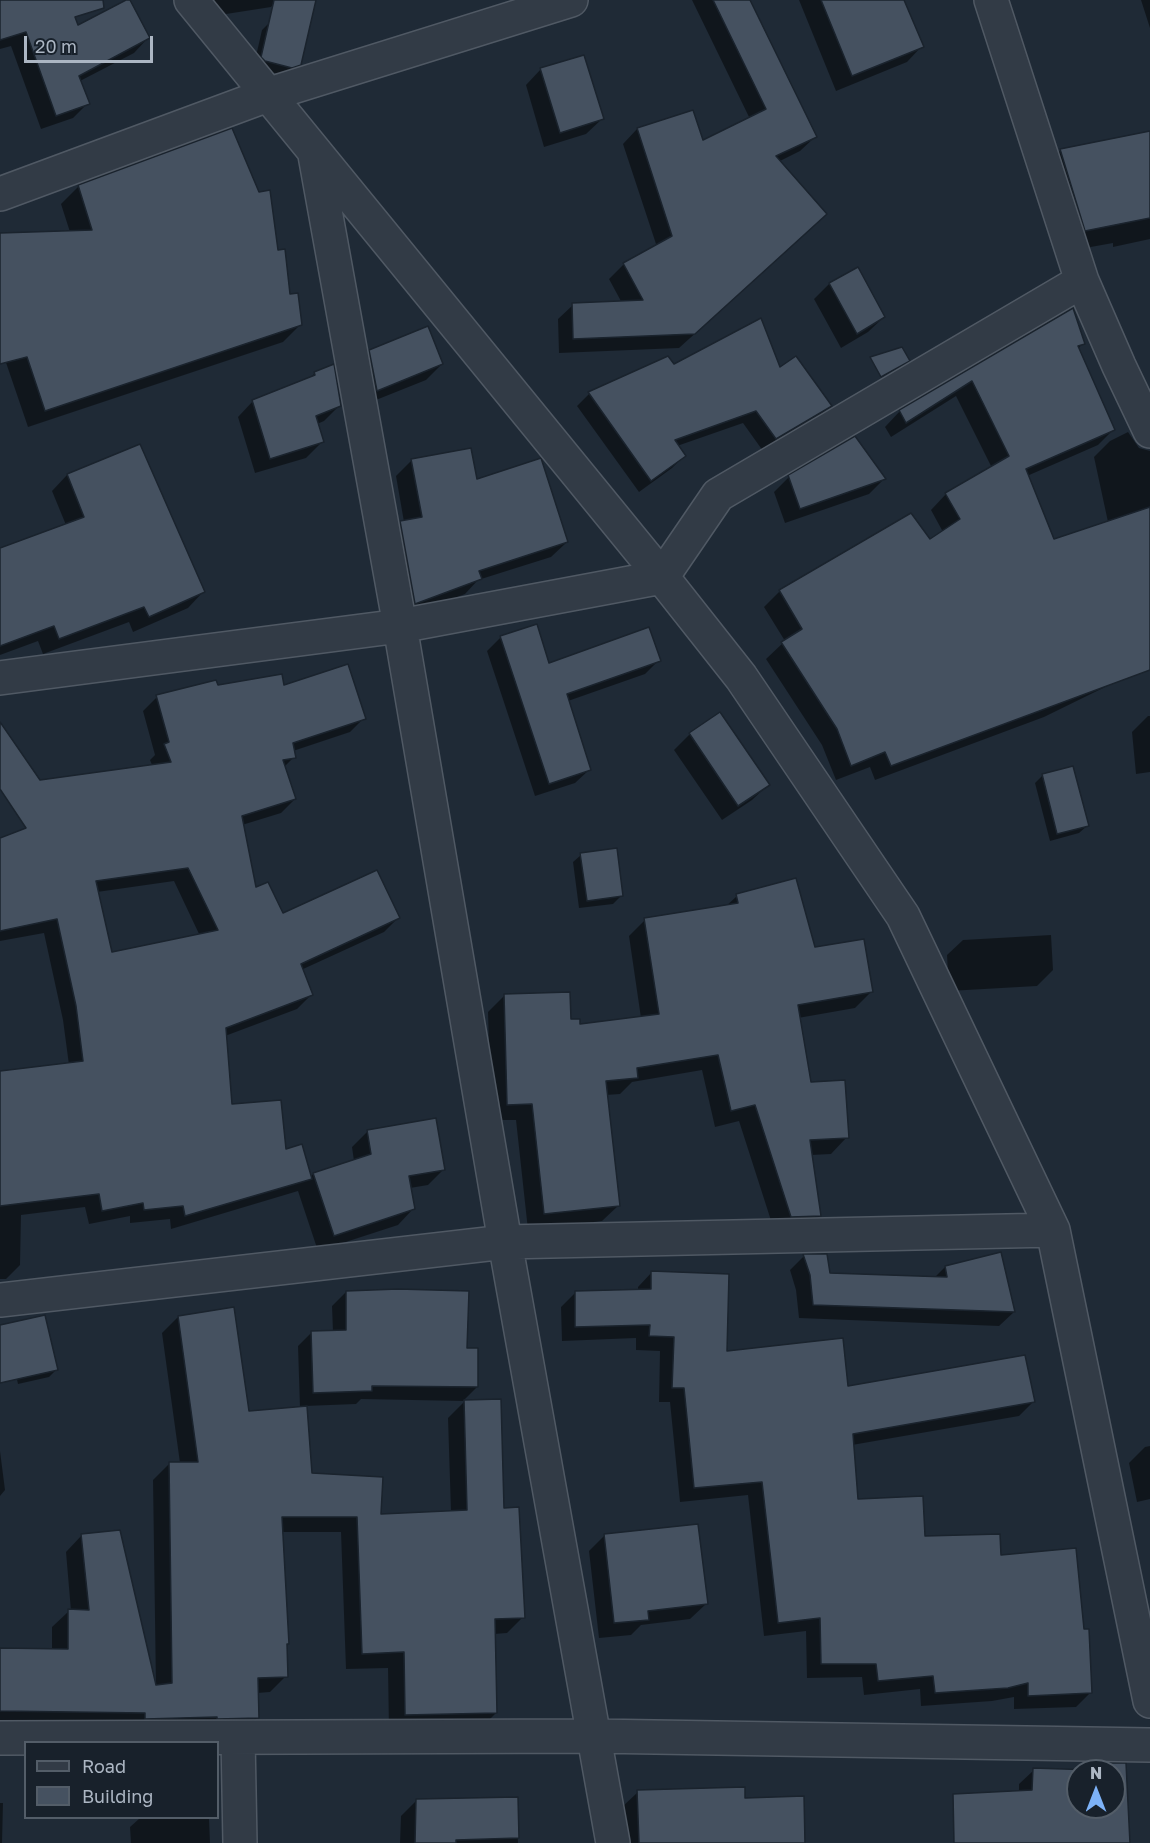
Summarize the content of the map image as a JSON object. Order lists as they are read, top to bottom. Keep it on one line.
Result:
{"legend":["Road","Building"],"scale_bar":"20 m","north":"top"}
